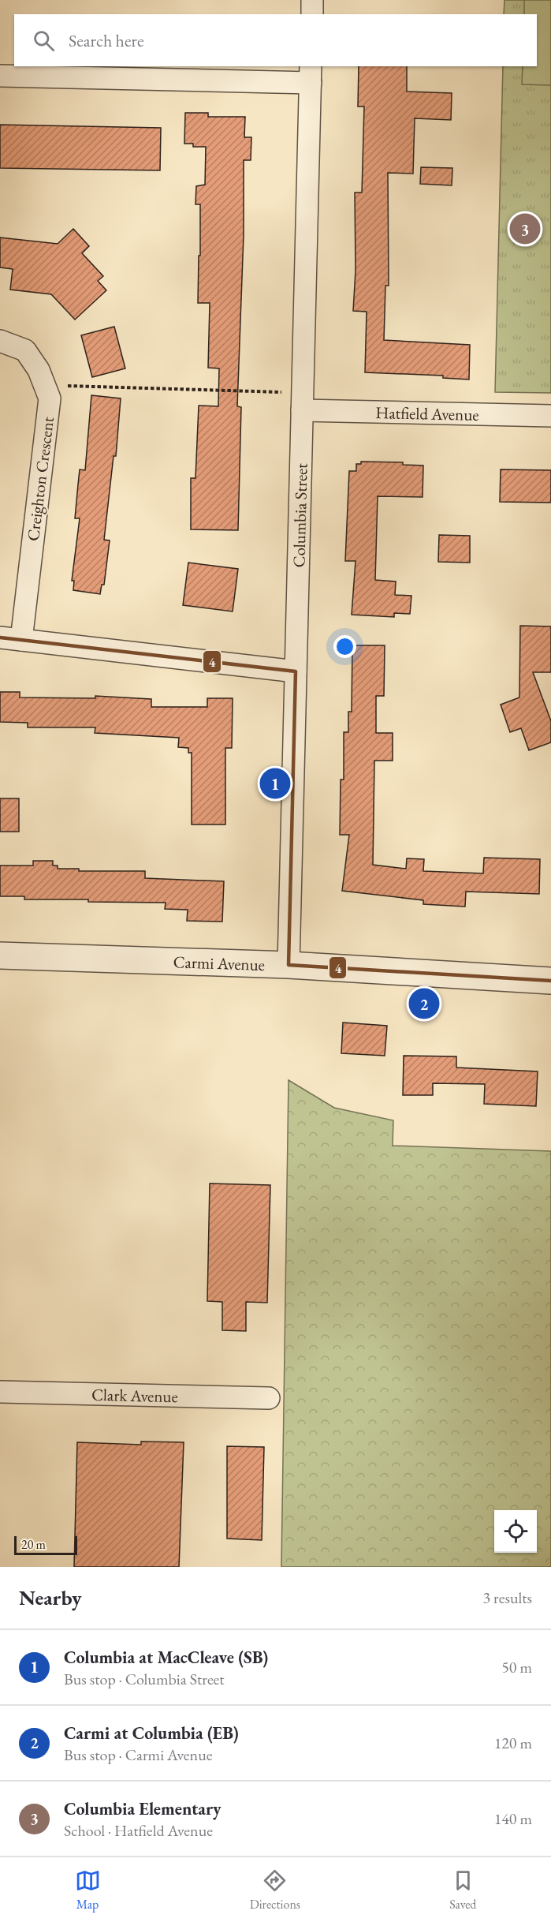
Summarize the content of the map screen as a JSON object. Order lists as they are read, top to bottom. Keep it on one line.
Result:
{"streets":{"street":["Hatfield Avenue","Creighton Crescent","Columbia Street","Carmi Avenue","Clark Avenue"]},"crossings":[["Hatfield Avenue","Columbia Street"],["Columbia Street","Carmi Avenue"]],"lines":["transit line 4"],"scale_bar":"20 m","page":{"search":"Search here","pins":["3","1","2"],"scale":"20 m","heading":["Nearby","3 results"],"list":[{"mark":"1","name":"Columbia at MacCleave (SB)","note":"Bus stop · Columbia Street","value":"50 m"},{"mark":"2","name":"Carmi at Columbia (EB)","note":"Bus stop · Carmi Avenue","value":"120 m"},{"mark":"3","name":"Columbia Elementary","note":"School · Hatfield Avenue","value":"140 m"}],"nav":["Map","Directions","Saved"]}}
